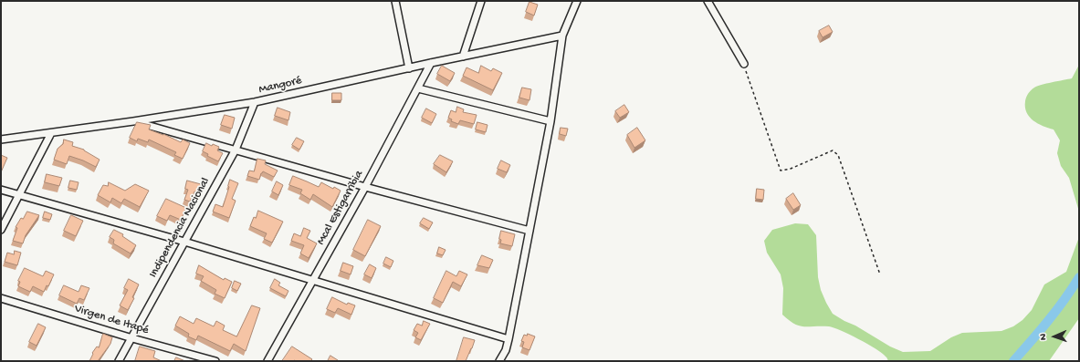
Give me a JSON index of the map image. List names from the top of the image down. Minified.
{"streets":{"street":["Mangoré","Mcal Estigarribia","Indipendencia Nacional","Virgen de Itapé"]},"crossings":[["Mangoré","Mcal Estigarribia"],["Mangoré","Indipendencia Nacional"],["Indipendencia Nacional","Virgen de Itapé"]],"north":"left"}
